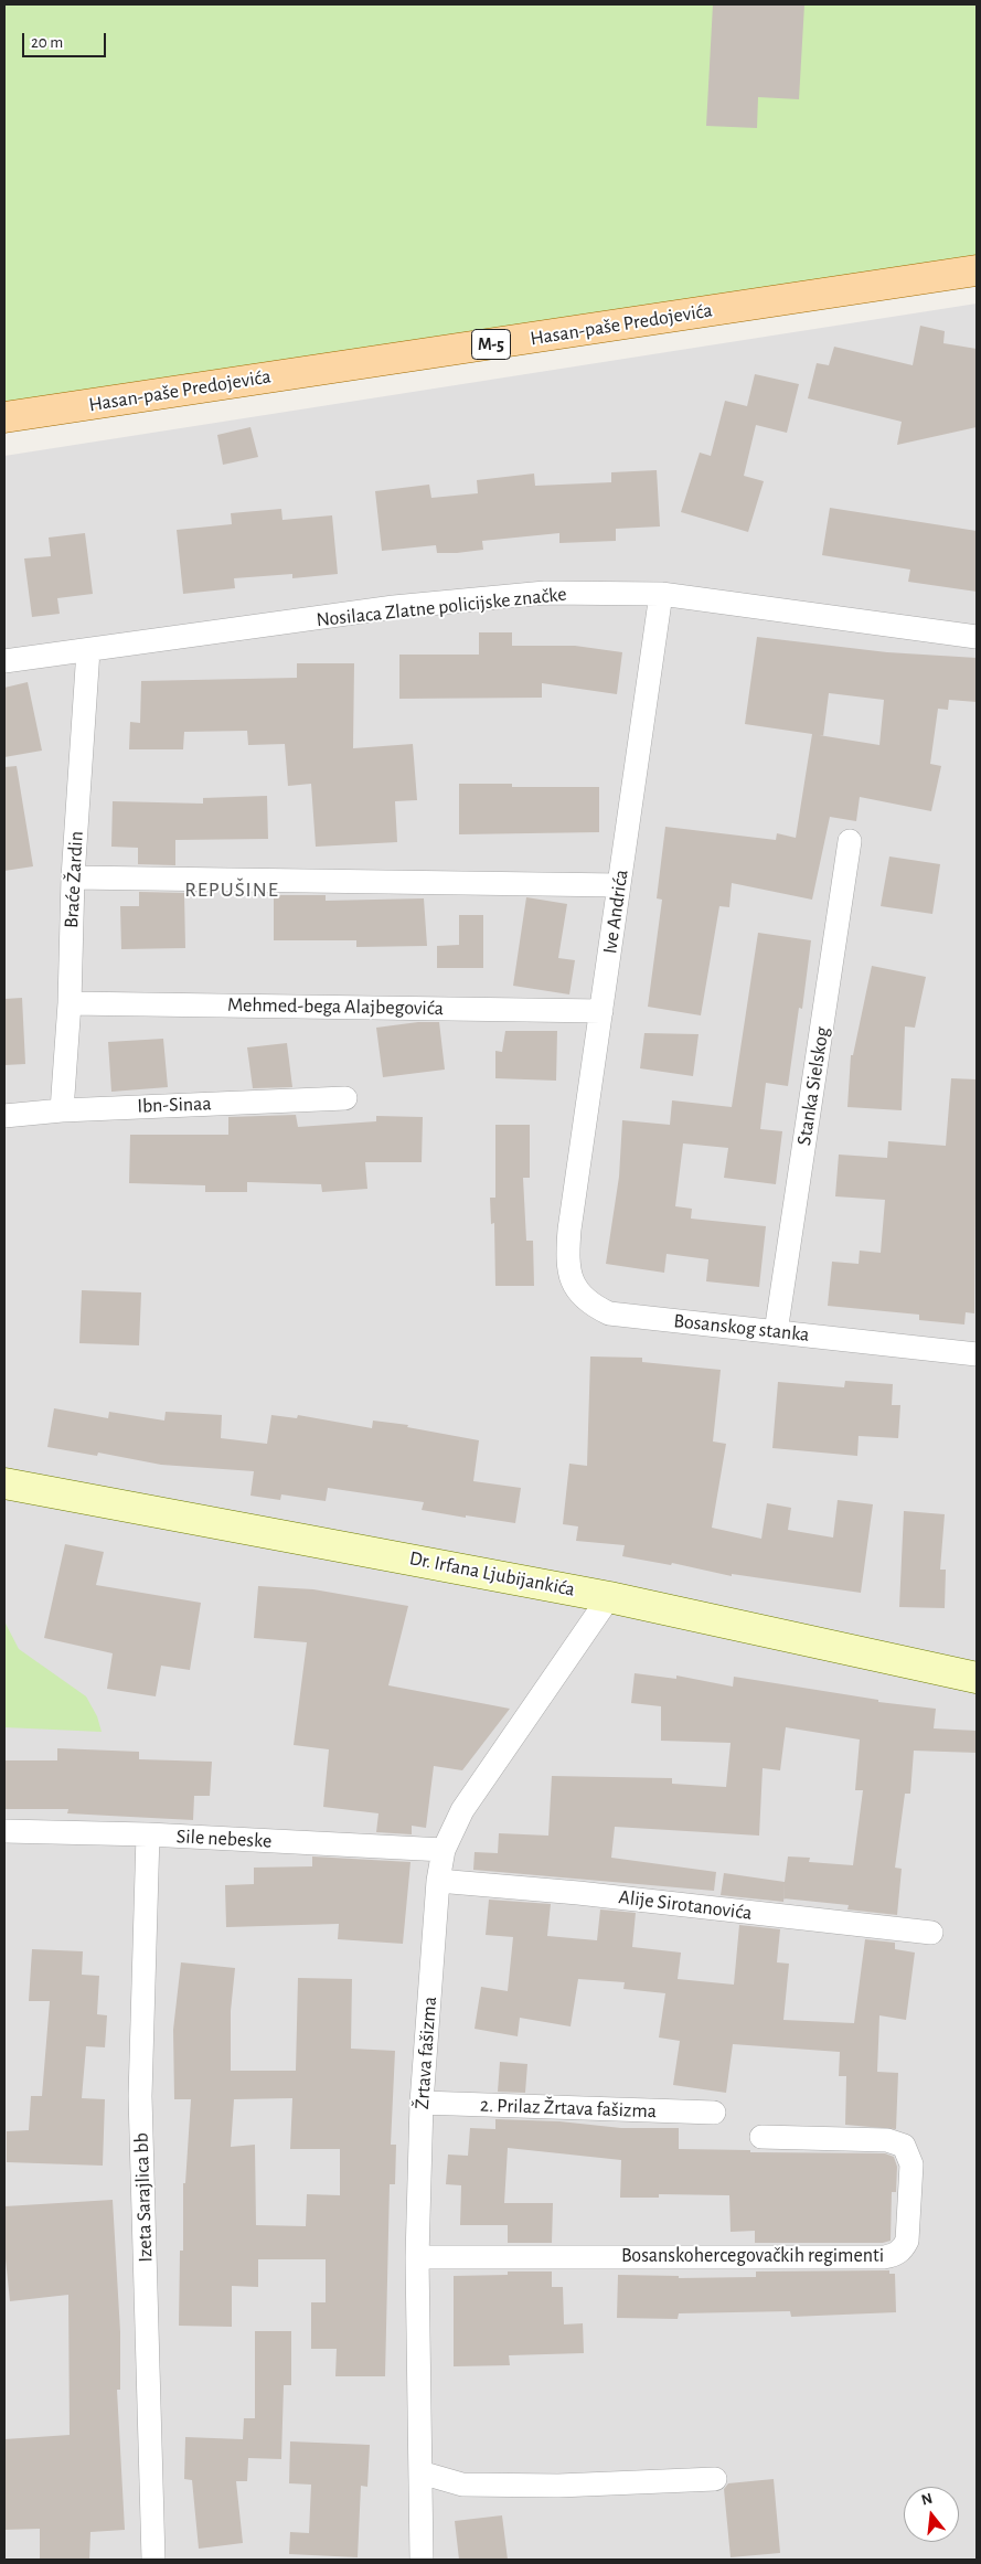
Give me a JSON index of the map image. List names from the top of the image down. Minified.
{"streets":{"main road":["Hasan-paše Predojevića","M-5","Dr. Irfana Ljubijankića"],"street":["Nosilaca Zlatne policijske značke","Braće Žardin","Ive Andrića","Mehmed-bega Alajbegovića","Stanka Sielskog","Ibn-Sinaa","Bosanskog stanka","Sile nebeske","Alije Sirotanovića","Žrtava fašizma","2. Prilaz Žrtava fašizma","Izeta Sarajlica bb","Bosanskohercegovačkih regimenti"]},"crossings":[["Nosilaca Zlatne policijske značke","Braće Žardin"],["Nosilaca Zlatne policijske značke","Ive Andrića"],["Braće Žardin","Mehmed-bega Alajbegovića"],["Braće Žardin","Ibn-Sinaa"],["Ive Andrića","Mehmed-bega Alajbegovića"],["Ive Andrića","Bosanskog stanka"],["Stanka Sielskog","Bosanskog stanka"],["Dr. Irfana Ljubijankića","Žrtava fašizma"],["Sile nebeske","Žrtava fašizma"],["Sile nebeske","Izeta Sarajlica bb"],["Alije Sirotanovića","Žrtava fašizma"],["Žrtava fašizma","2. Prilaz Žrtava fašizma"],["Žrtava fašizma","Bosanskohercegovačkih regimenti"]],"districts":["REPUŠINE"],"scale_bar":"20 m","north":"top"}
